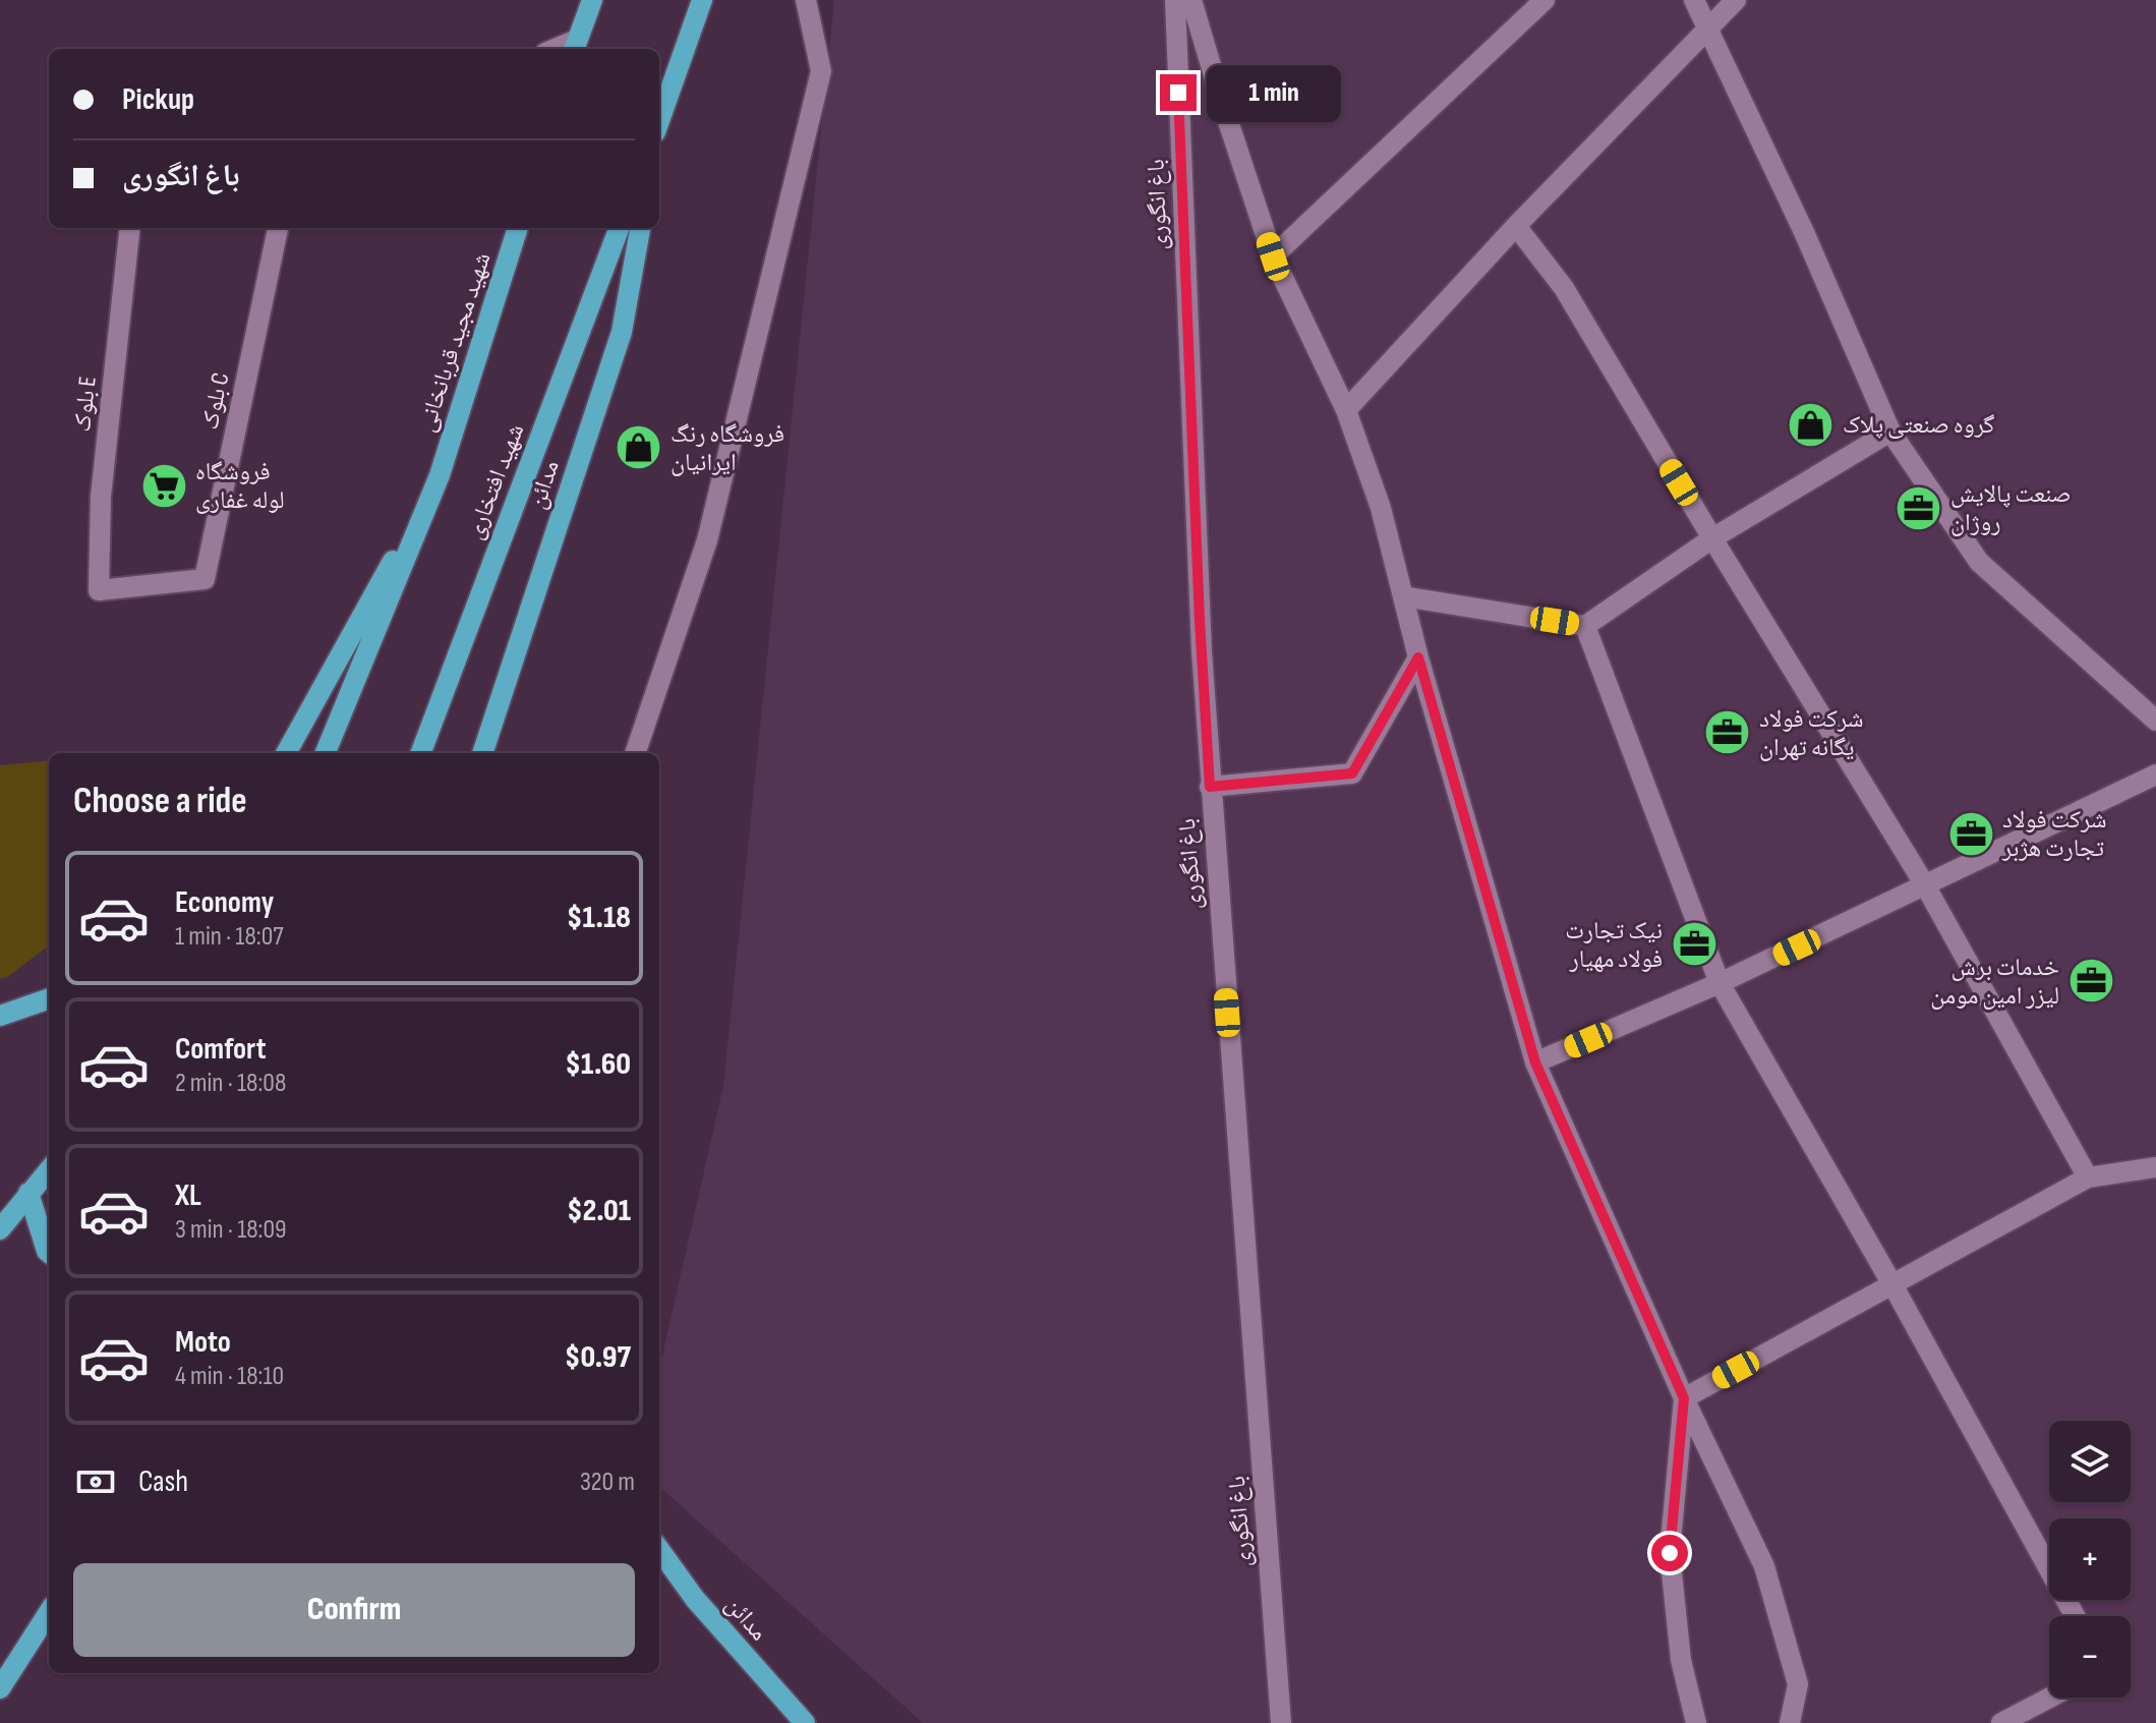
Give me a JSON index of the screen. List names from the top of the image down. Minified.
{"streets":{"main road":["شهید مجید قربانخانی","شهید افتخاری","مدائن"],"street":["باغ انگوری","بلوک C","بلوک E"]},"crossings":[["بلوک C","بلوک E"]],"places":{"shop":["گروه صنعتی پلاک","فروشگاه رنگ ایرانیان"],"supermarket":["فروشگاه لوله غفاری"],"office":["صنعت پالایش روژان","شرکت فولاد یگانه تهران","شرکت فولاد تجارت هژبر","نیک تجارت فولاد مهیار","خدمات برش لیزر امین مومن"]},"page":{"banner":["Pickup","باغ انگوری"],"bubble":"1 min","heading":"Choose a ride","list":[{"name":"Economy","note":"1 min · 18:07","value":"$1.18"},{"name":"Comfort","note":"2 min · 18:08","value":"$1.60"},{"name":"XL","note":"3 min · 18:09","value":"$2.01"},{"name":"Moto","note":"4 min · 18:10","value":"$0.97"}],"map_buttons":["+","−"],"pay":["Cash","320 m"],"buttons":"Confirm"}}
